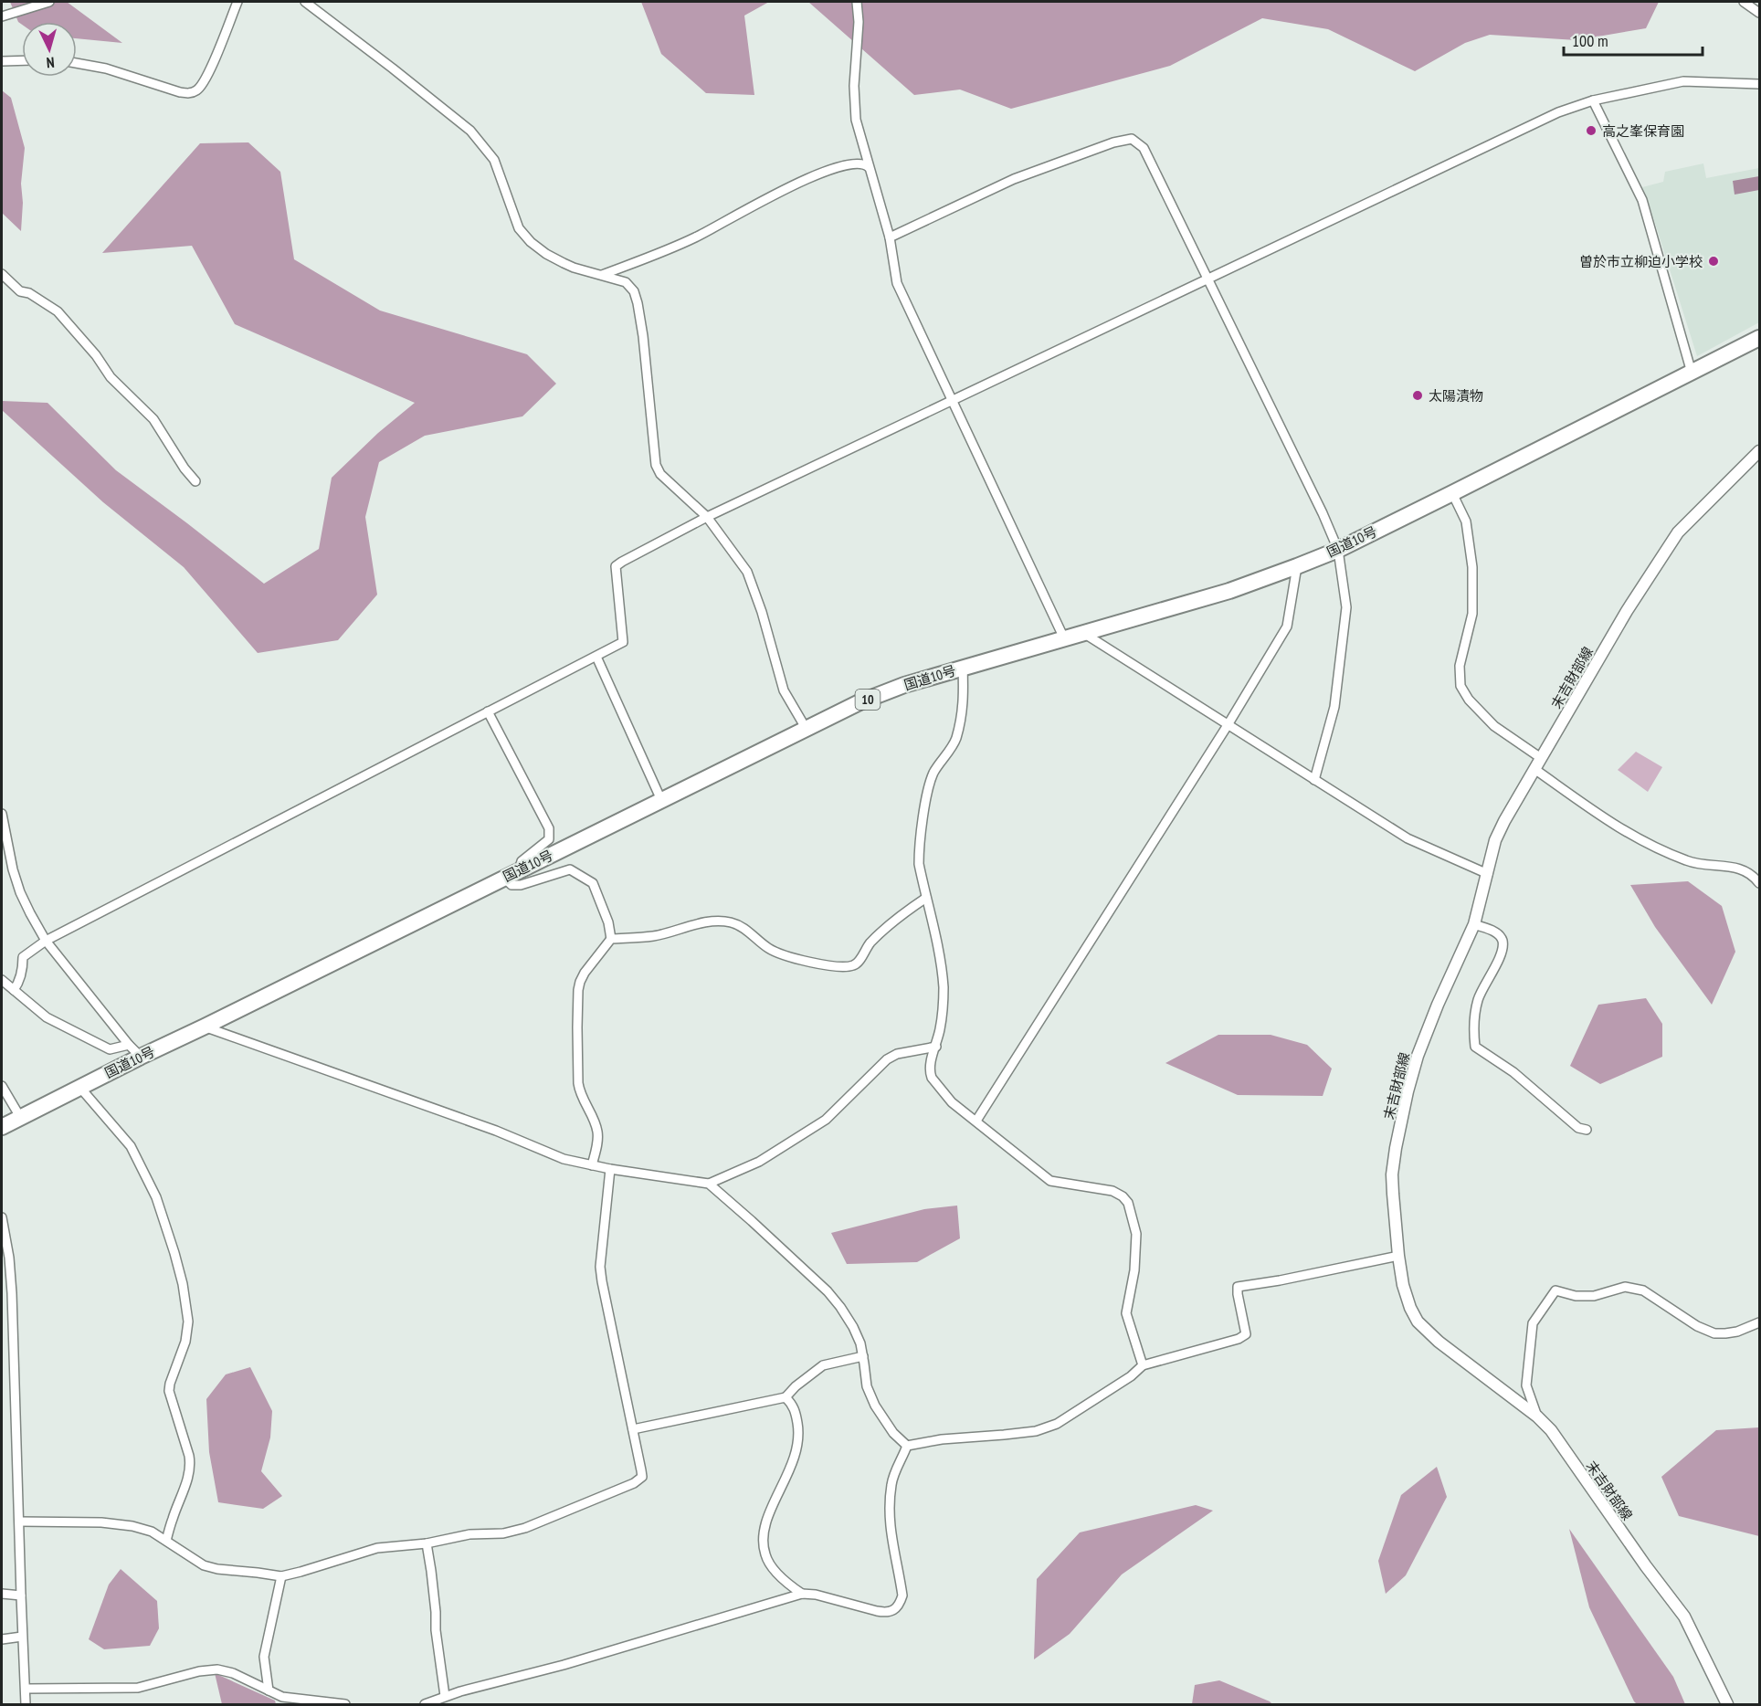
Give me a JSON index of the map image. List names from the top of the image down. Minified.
{"streets":{"highway":["国道10号","10"],"main road":["末吉財部線"]},"places":["高之峯保育園","曽於市立柳迫小学校","太陽漬物"],"scale_bar":"100 m","north":"bottom"}
